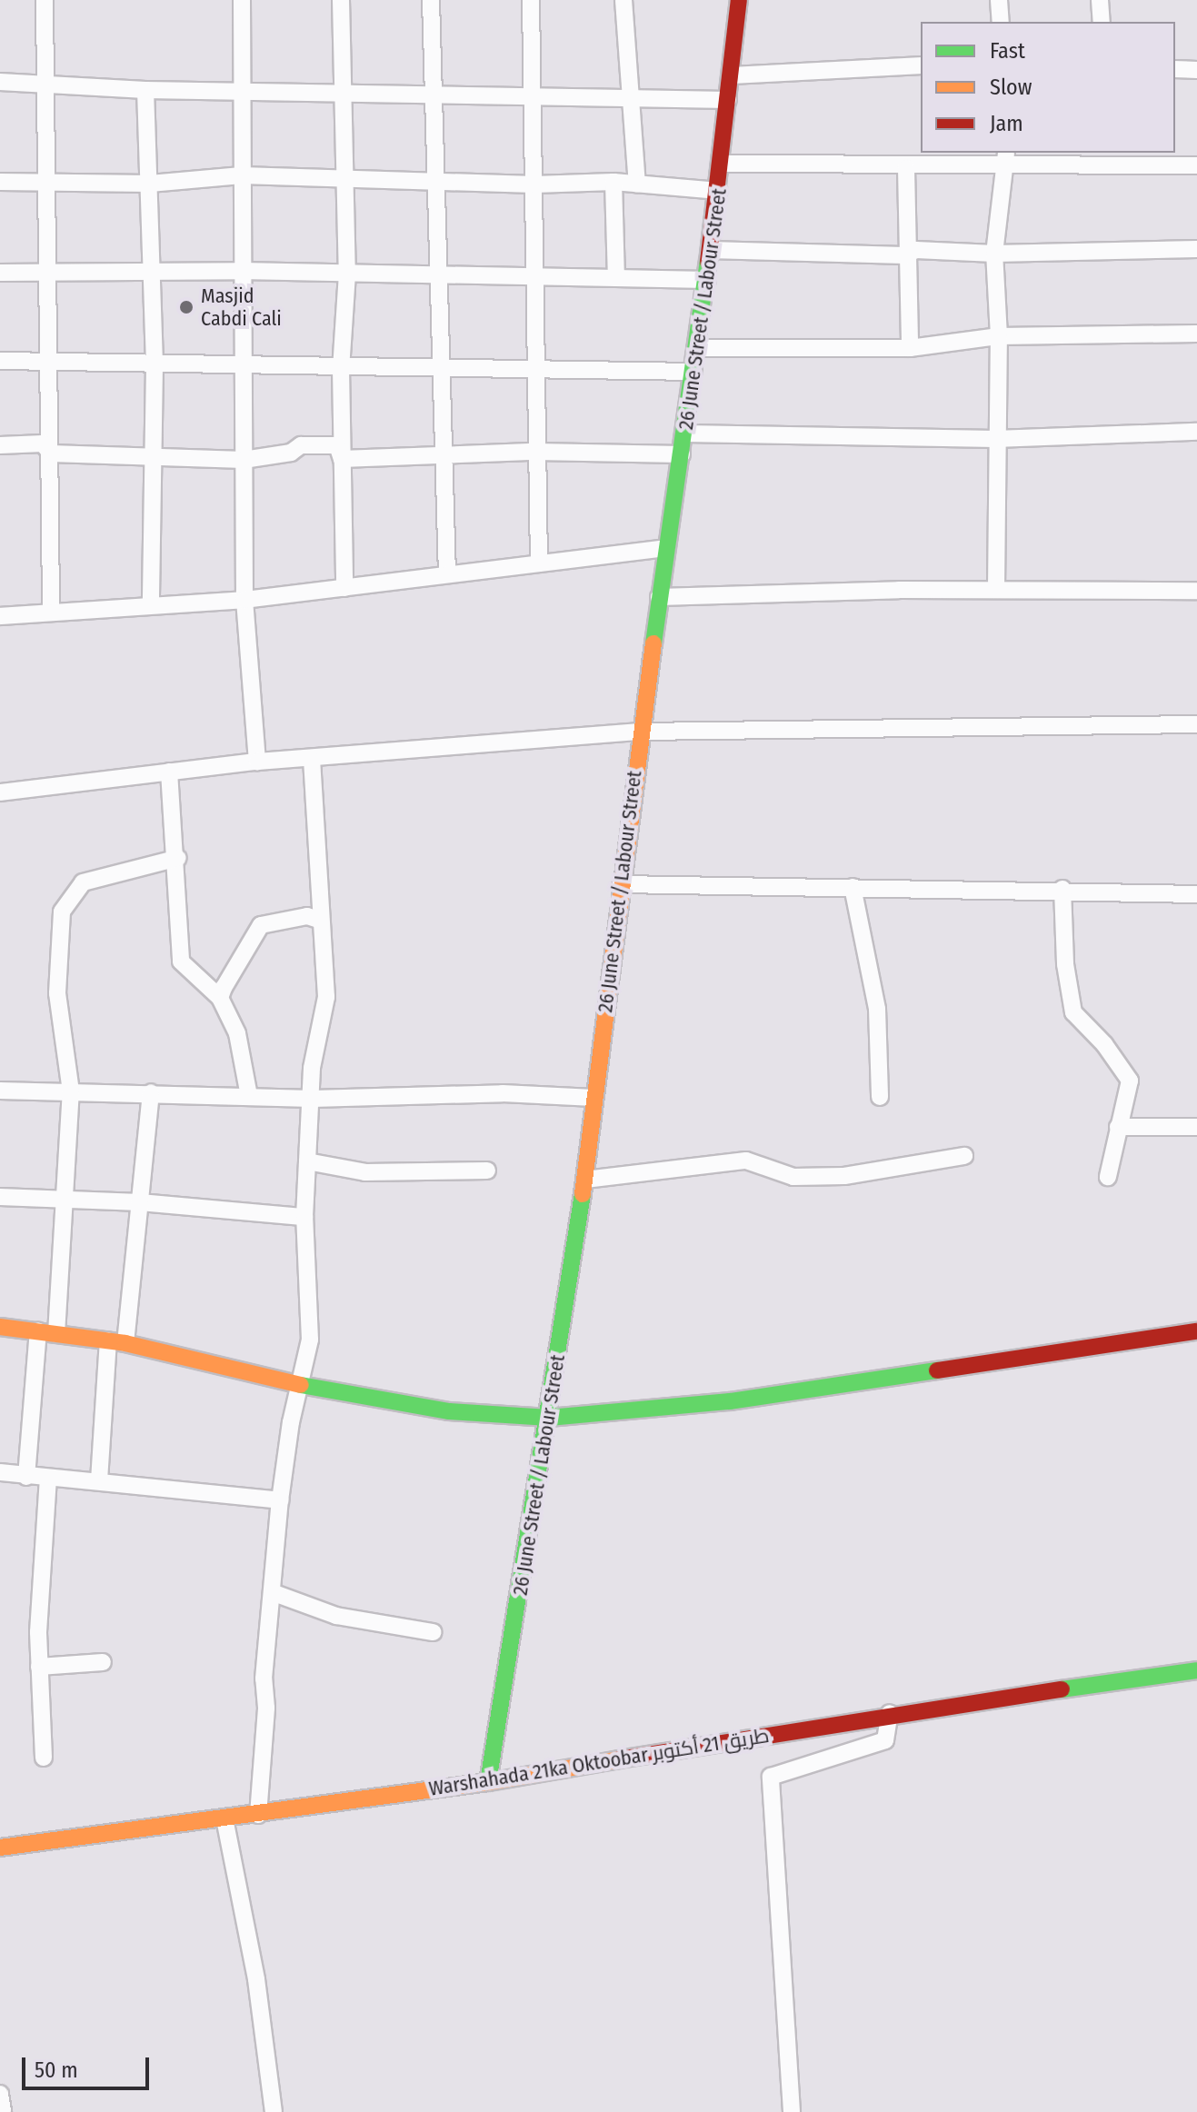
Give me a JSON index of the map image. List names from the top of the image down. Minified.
{"streets":{"street":["26 June Street / Labour Street","Warshahada 21ka Oktoobar طريق 21 أكتوبر"]},"crossings":[["26 June Street / Labour Street","Warshahada 21ka Oktoobar طريق 21 أكتوبر"]],"places":["Masjid Cabdi Cali"],"legend":["Fast","Slow","Jam"],"scale_bar":"50 m"}
